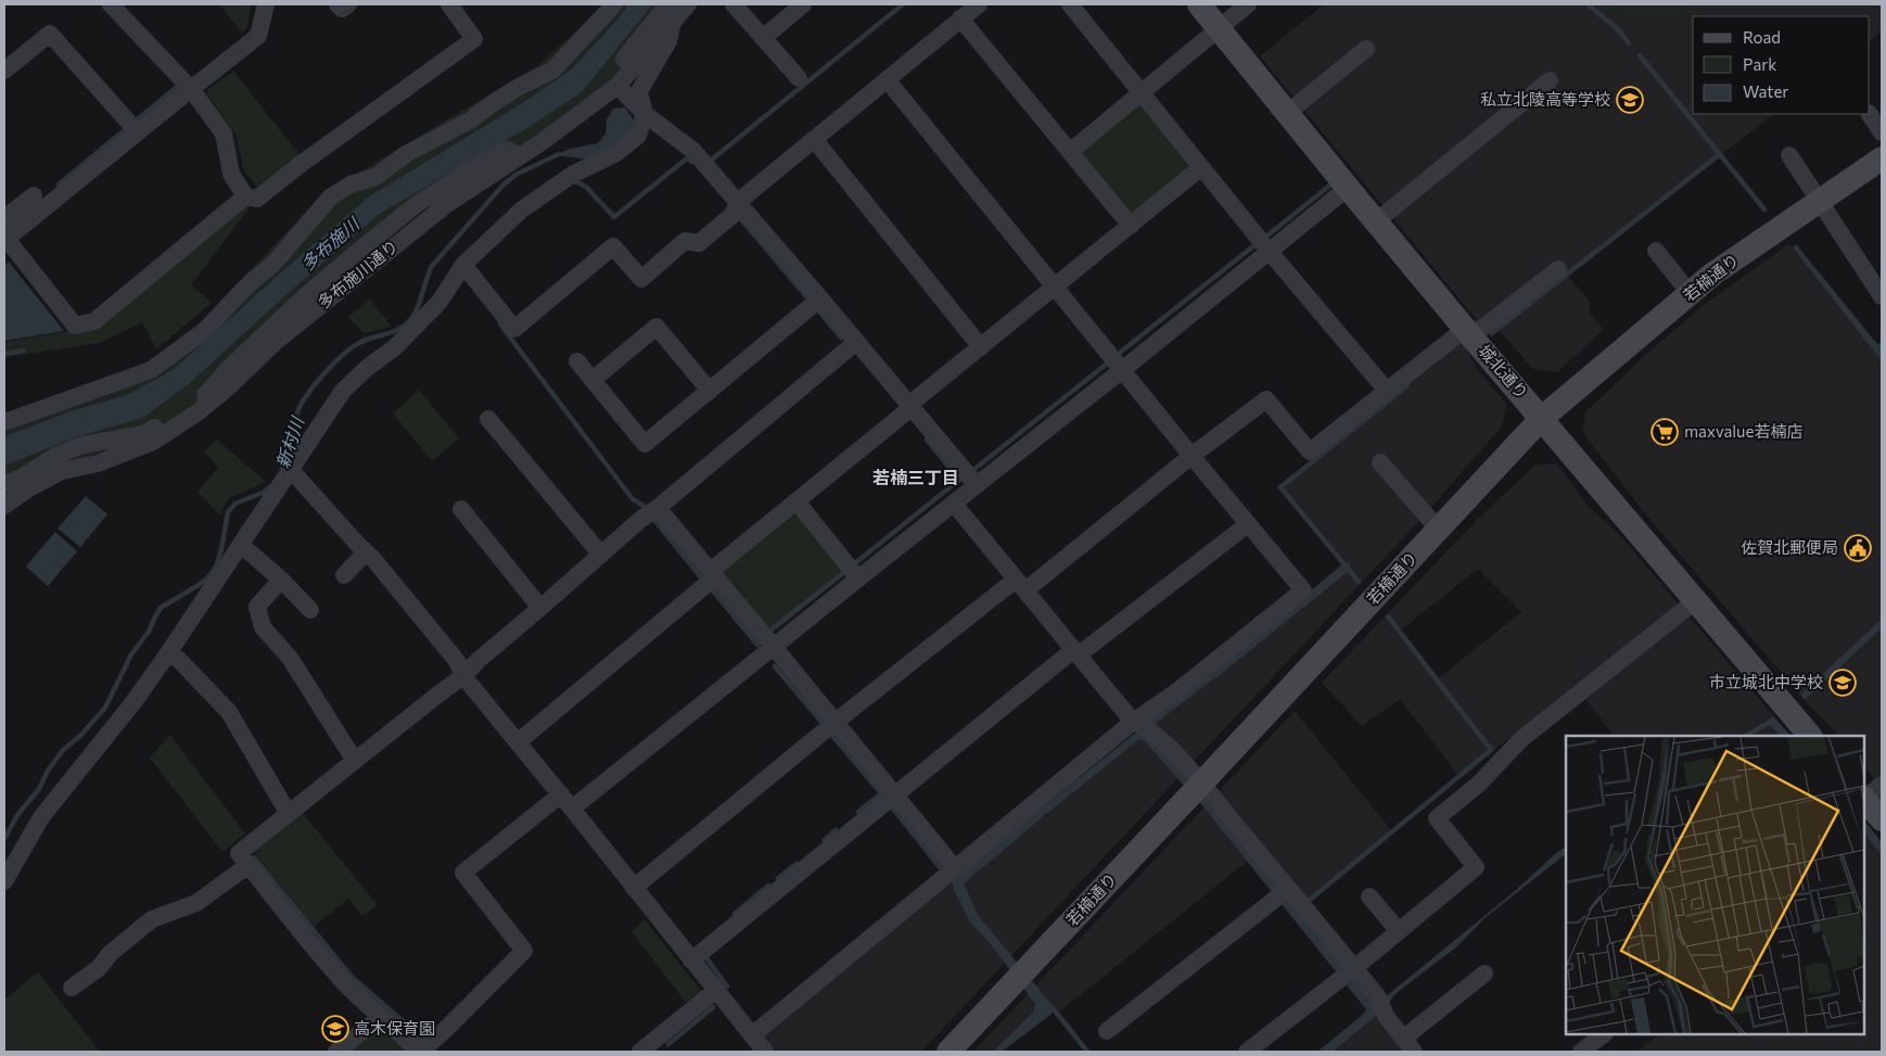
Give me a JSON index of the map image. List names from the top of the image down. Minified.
{"streets":{"street":["多布施川通り","若楠通り","城北通り"]},"crossings":[["若楠通り","城北通り"]],"districts":["若楠三丁目"],"water":["多布施川","新村川"],"places":{"school or university":["私立北陵高等学校","市立城北中学校","高木保育園"],"supermarket":["maxvalue若楠店"],"public building":["佐賀北郵便局"]},"legend":["Road","Park","Water"]}
